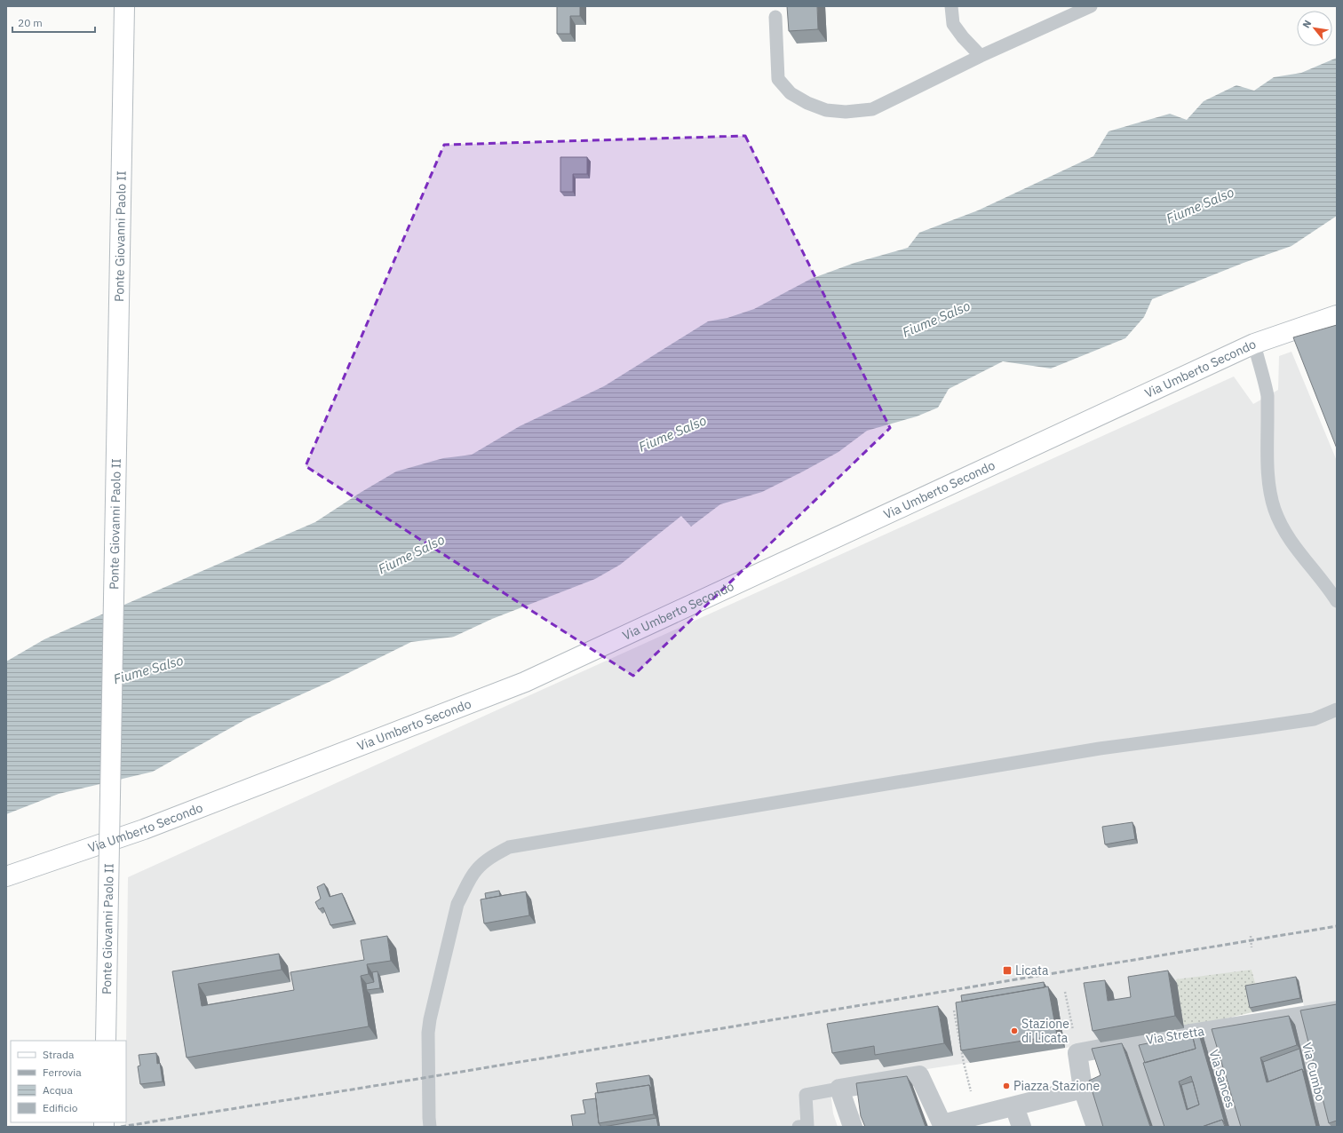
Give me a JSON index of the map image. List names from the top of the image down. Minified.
{"streets":{"main road":["Ponte Giovanni Paolo II","Via Umberto Secondo"],"street":["Via Stretta","Via Cumbo","Via Sances"]},"crossings":[["Via Stretta","Via Cumbo"],["Via Stretta","Via Sances"]],"water":["Fiume Salso"],"places":{"transit":["Licata"],"other":["Stazione di Licata","Piazza Stazione"]},"legend":["Strada","Ferrovia","Acqua","Edificio"],"scale_bar":"20 m","north":"top left"}
